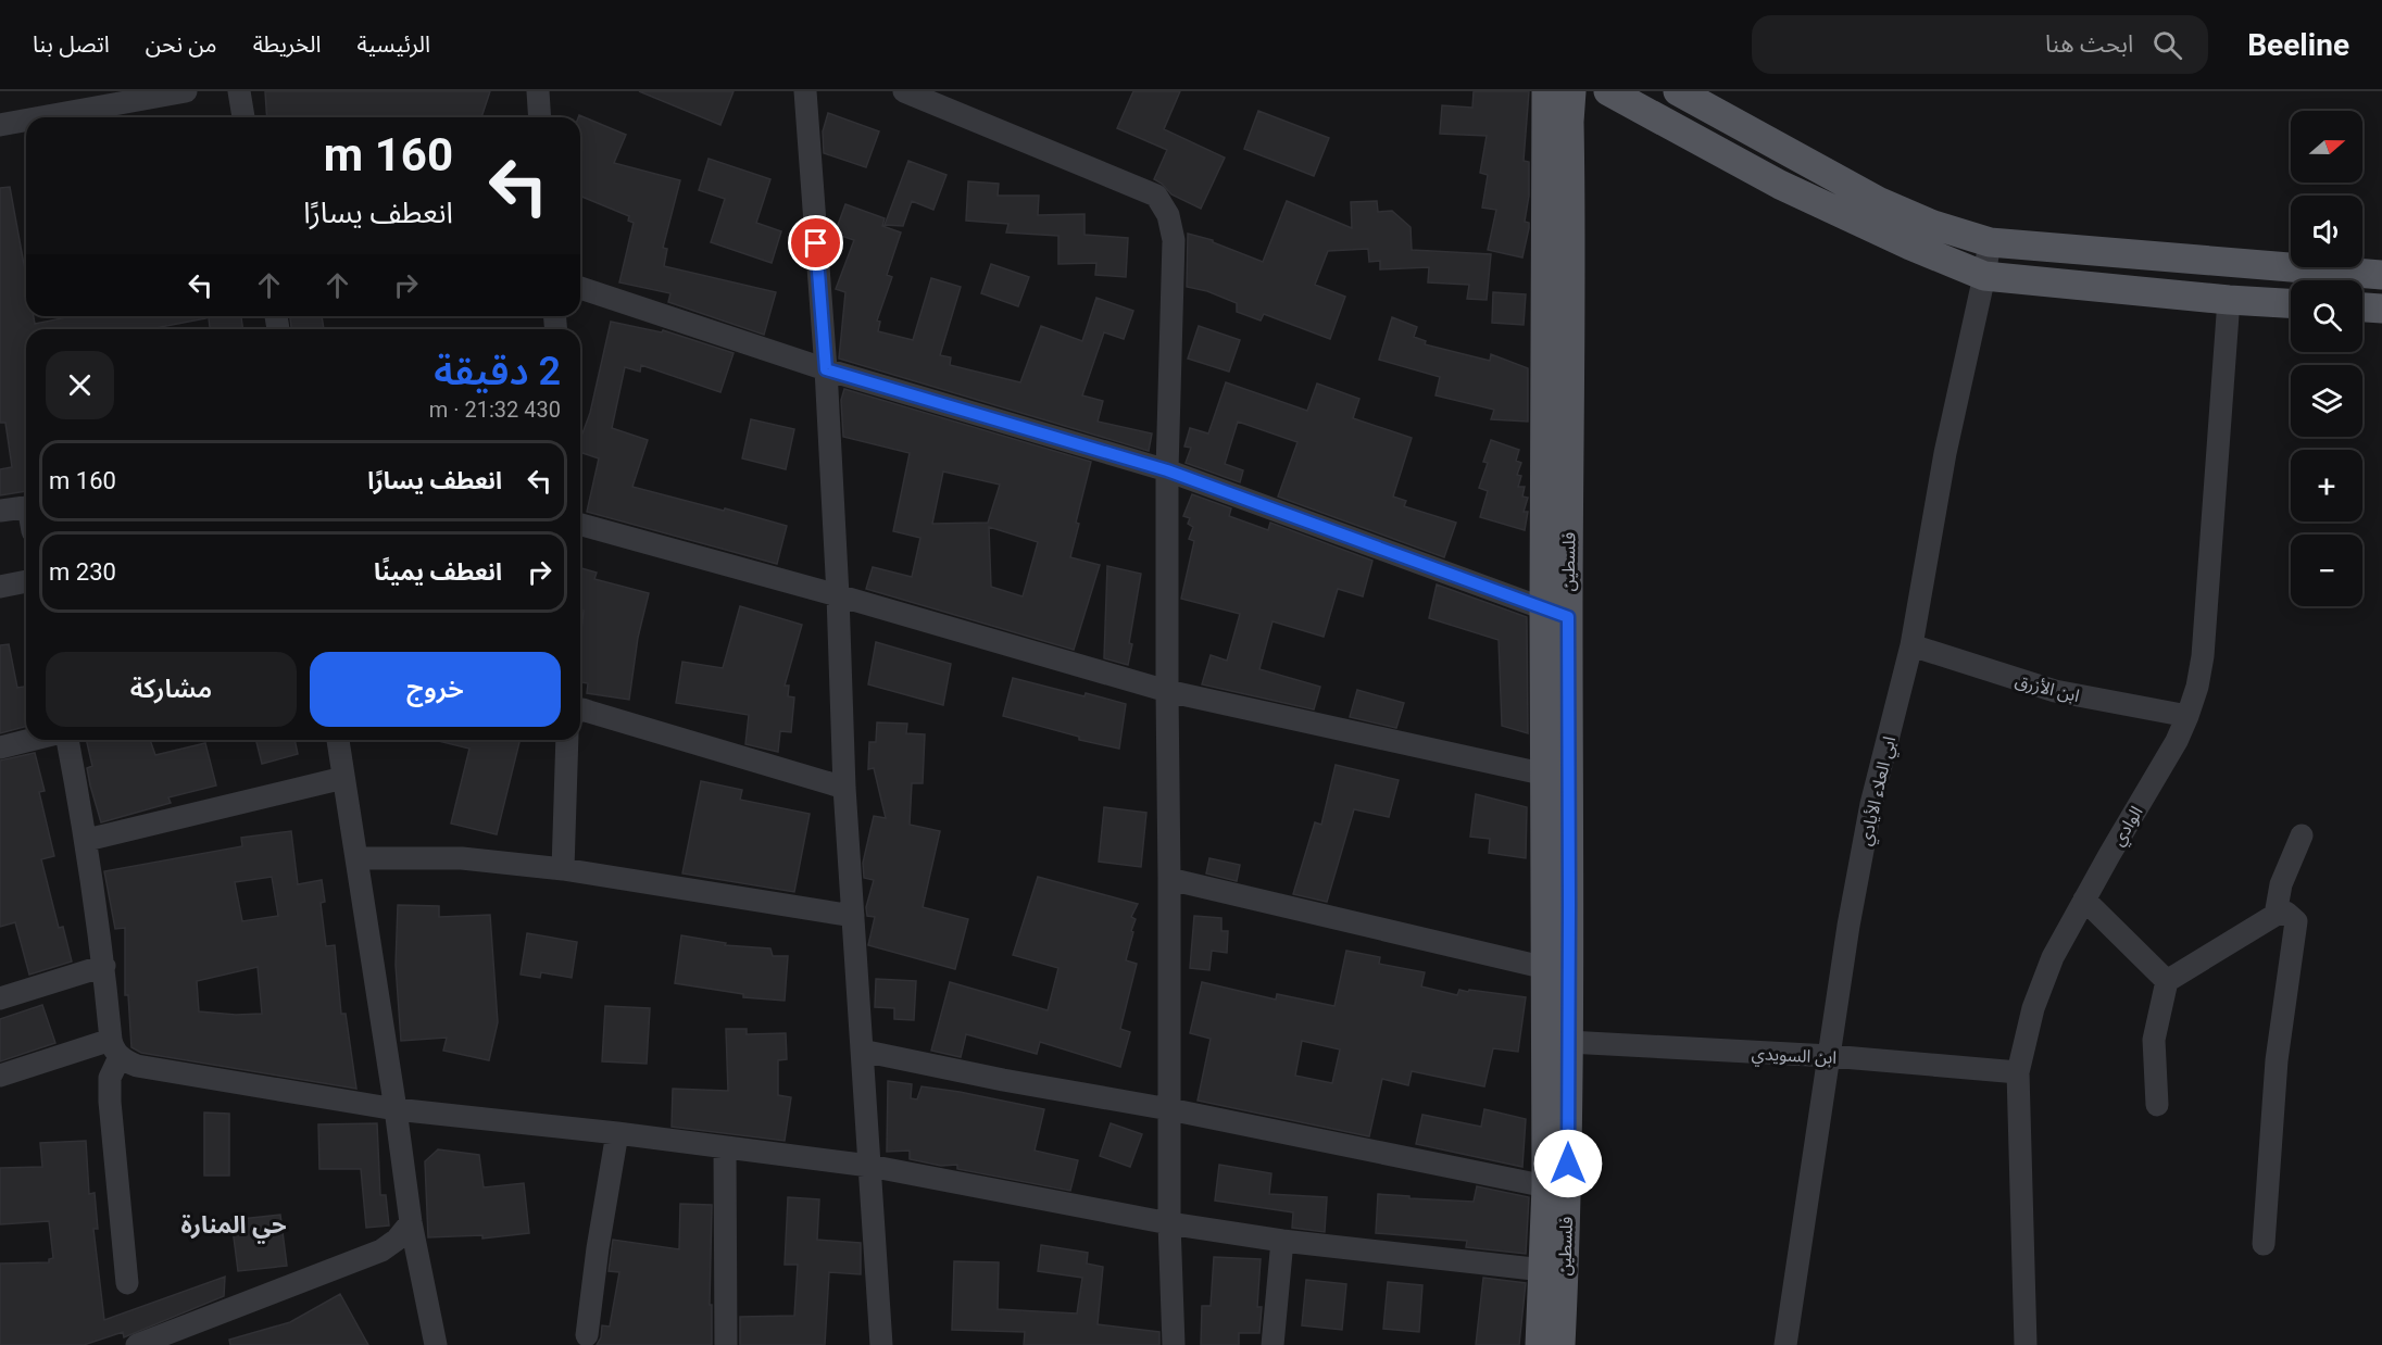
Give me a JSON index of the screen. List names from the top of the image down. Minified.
{"streets":{"main road":["فلسطين"],"street":["ابن الأزرق","ابي العلاء الأيادي","الوادي","ابن السويدي"]},"crossings":[["فلسطين","ابن السويدي"],["ابن الأزرق","ابي العلاء الأيادي"],["ابن الأزرق","الوادي"],["ابي العلاء الأيادي","ابن السويدي"],["الوادي","ابن السويدي"]],"districts":["حي المنارة"],"north":"right","page":{"header":"Beeline","search":"ابحث هنا","nav":["الرئيسية","الخريطة","من نحن","اتصل بنا"],"map_buttons":["+","−"],"turn":["160 m","انعطف يسارًا"],"heading":["2 دقيقة","430 m · 21:32"],"list":[{"name":"انعطف يسارًا","value":"160 m"},{"name":"انعطف يمينًا","value":"230 m"}],"buttons":["خروج","مشاركة"]}}
